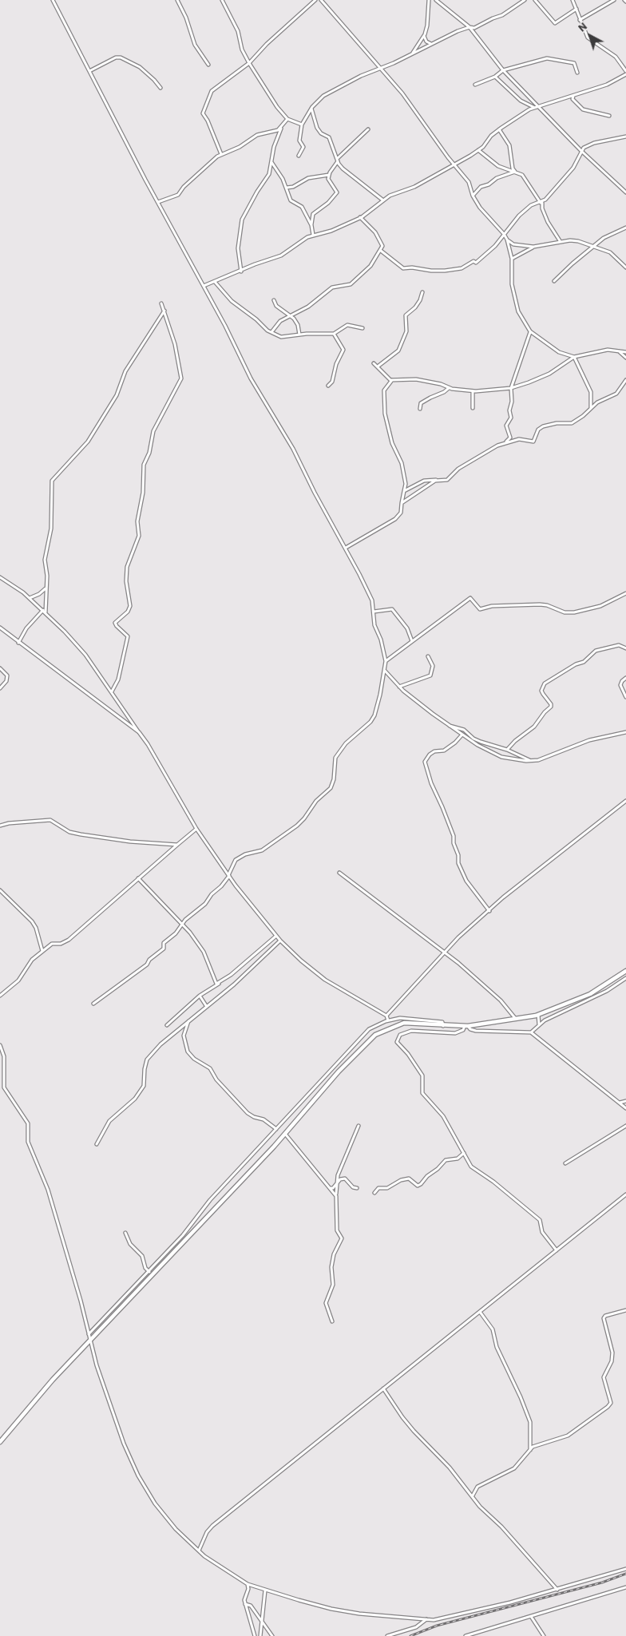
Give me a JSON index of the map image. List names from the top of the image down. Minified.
{"north":"top left"}
